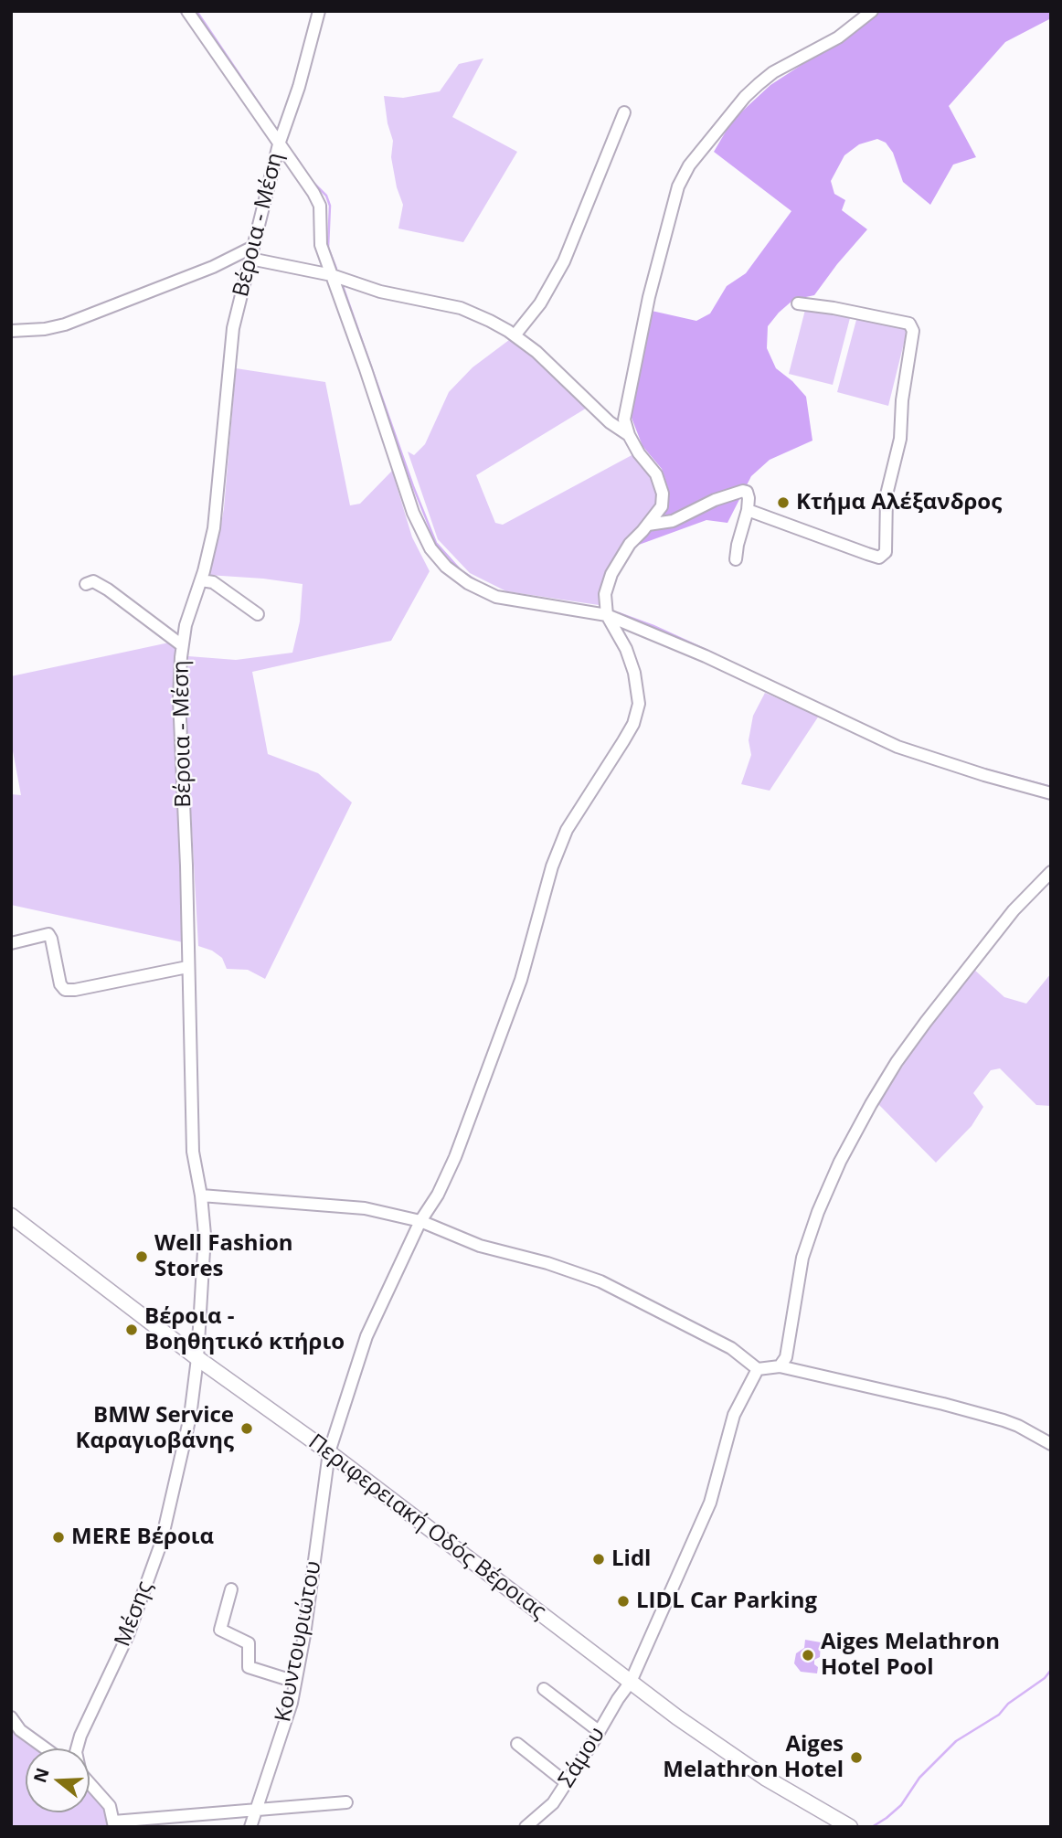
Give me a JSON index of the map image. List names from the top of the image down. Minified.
{"streets":{"main road":["Περιφερειακή Οδός Βέροιας"],"street":["Βέροια - Μέση","Μέσης","Κουντουριώτου","Σάμου"]},"crossings":[["Βέροια - Μέση","Περιφερειακή Οδός Βέροιας"],["Βέροια - Μέση","Μέσης"],["Περιφερειακή Οδός Βέροιας","Μέσης"],["Περιφερειακή Οδός Βέροιας","Κουντουριώτου"],["Περιφερειακή Οδός Βέροιας","Σάμου"]],"places":["Κτήμα Αλέξανδρος","Well Fashion Stores","Βέροια - Βοηθητικό κτήριο","BMW Service Καραγιοβάνης","MERE Βέροια","Lidl","LIDL Car Parking","Aiges Melathron Hotel Pool","Aiges Melathron Hotel"],"north":"left"}
